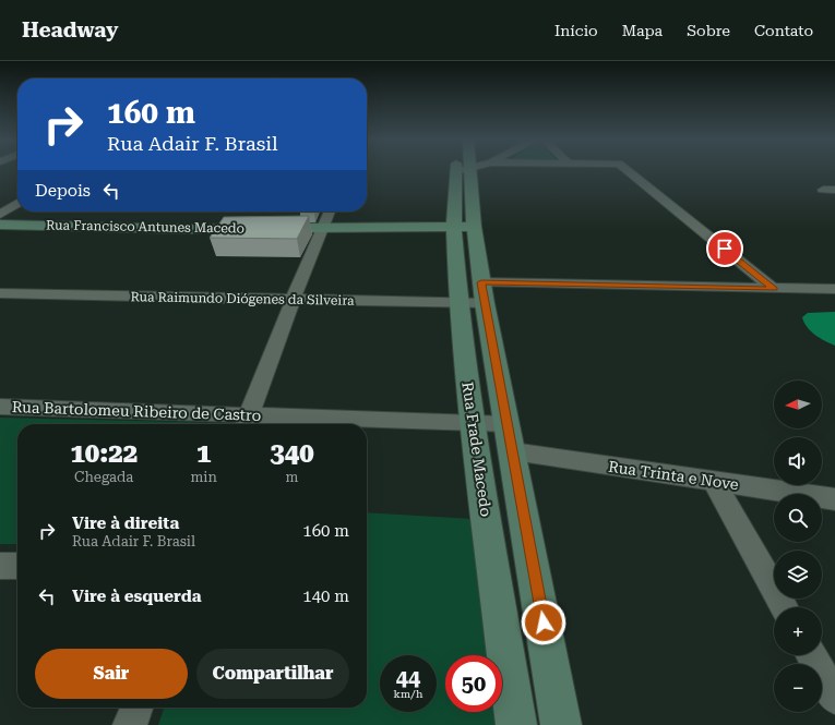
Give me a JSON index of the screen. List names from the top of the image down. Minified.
{"streets":{"main road":["Rua Francisco Antunes Macedo","Rua Frade Macedo"],"street":["Rua Raimundo Diógenes da Silveira","Rua Bartolomeu Ribeiro de Castro","Rua Trinta e Nove"]},"crossings":[["Rua Francisco Antunes Macedo","Rua Frade Macedo"],["Rua Raimundo Diógenes da Silveira","Rua Frade Macedo"],["Rua Bartolomeu Ribeiro de Castro","Rua Frade Macedo"],["Rua Bartolomeu Ribeiro de Castro","Rua Trinta e Nove"],["Rua Frade Macedo","Rua Trinta e Nove"]],"north":"left","page":{"header":"Headway","nav":["Início","Mapa","Sobre","Contato"],"turn":["160 m","Rua Adair F. Brasil"],"then":"Depois","map_buttons":["+","−"],"eta":["10:22","Chegada","1","min","340","m"],"list":[{"name":"Vire à direita","note":"Rua Adair F. Brasil","value":"160 m"},{"name":"Vire à esquerda","value":"140 m"}],"buttons":["Sair","Compartilhar"],"speed":"44 km/h","limit":"50"}}
